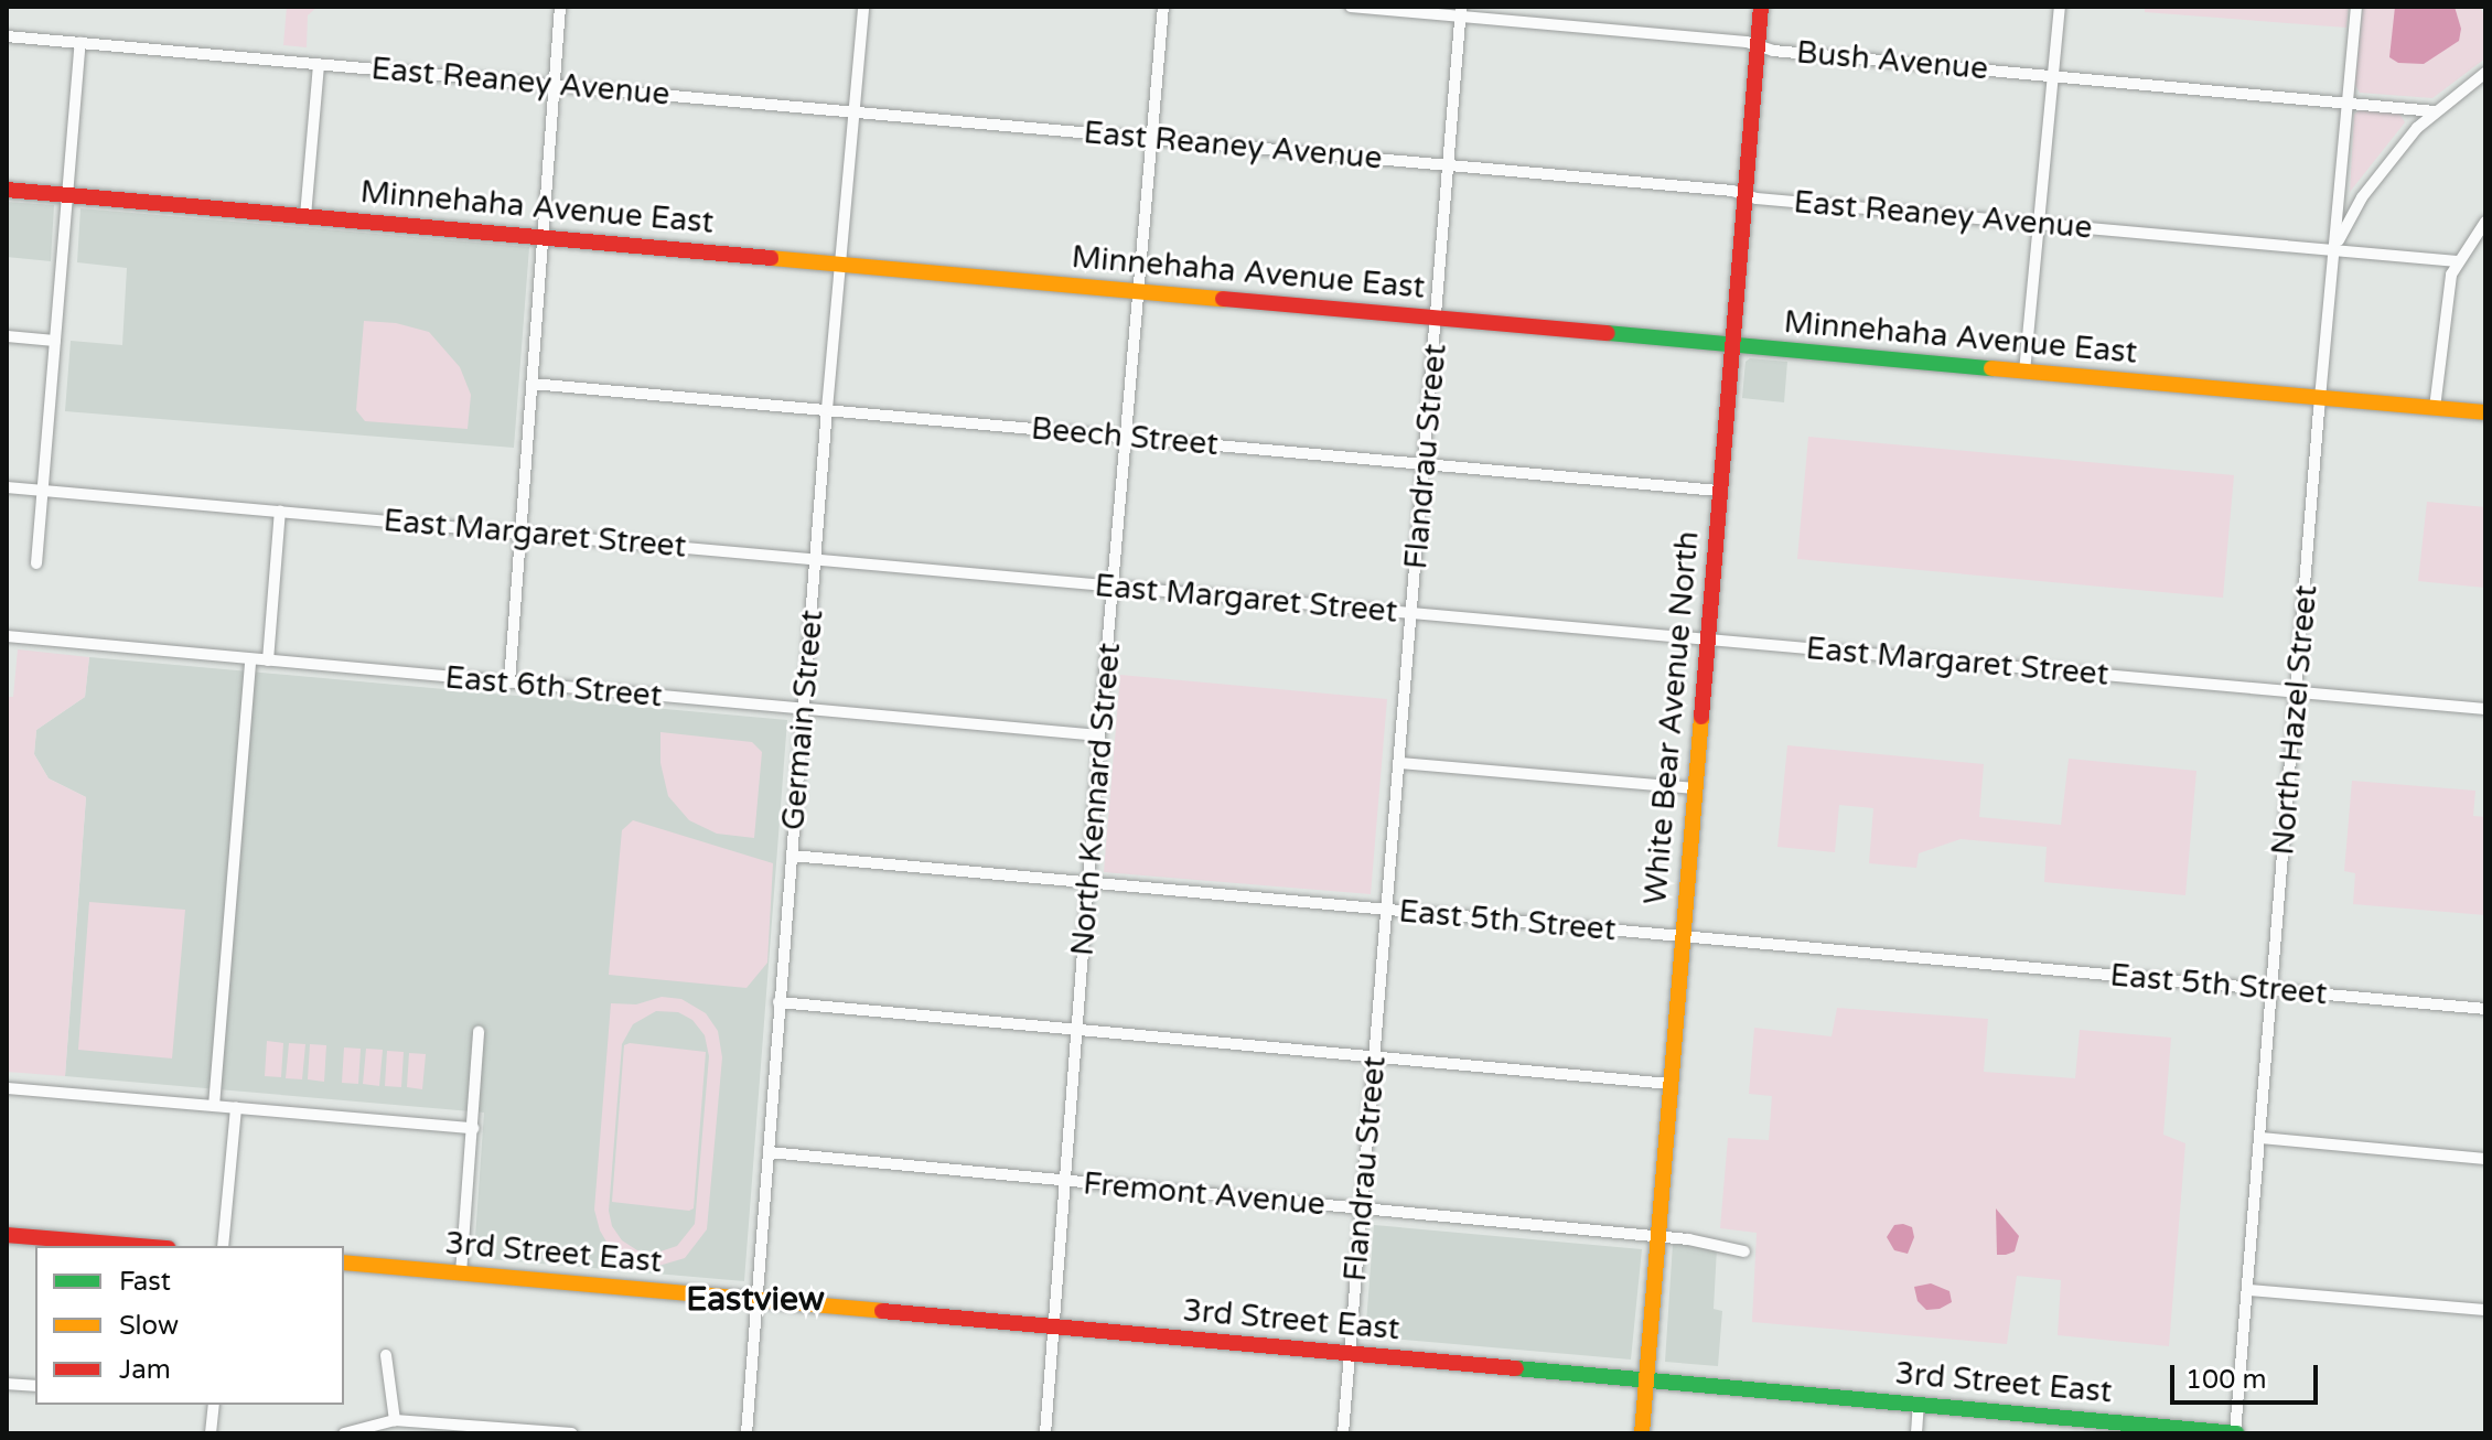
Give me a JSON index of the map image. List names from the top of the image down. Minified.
{"streets":{"main road":["Minnehaha Avenue East","White Bear Avenue North","3rd Street East"],"street":["Bush Avenue","East Reaney Avenue","Beech Street","Flandrau Street","East Margaret Street","East 6th Street","Germain Street","North Hazel Street","North Kennard Street","East 5th Street","Fremont Avenue"]},"crossings":[["Bush Avenue","Flandrau Street"],["Bush Avenue","White Bear Avenue North"],["Bush Avenue","North Hazel Street"],["East Reaney Avenue","Flandrau Street"],["East Reaney Avenue","White Bear Avenue North"],["East Reaney Avenue","Germain Street"],["East Reaney Avenue","North Hazel Street"],["East Reaney Avenue","North Kennard Street"],["Minnehaha Avenue East","Flandrau Street"],["Minnehaha Avenue East","White Bear Avenue North"],["Minnehaha Avenue East","Germain Street"],["Minnehaha Avenue East","North Hazel Street"],["Minnehaha Avenue East","North Kennard Street"],["Beech Street","Flandrau Street"],["Beech Street","White Bear Avenue North"],["Beech Street","Germain Street"],["Beech Street","North Kennard Street"],["Flandrau Street","East Margaret Street"],["Flandrau Street","East 5th Street"],["Flandrau Street","Fremont Avenue"],["Flandrau Street","3rd Street East"],["East Margaret Street","White Bear Avenue North"],["East Margaret Street","Germain Street"],["East Margaret Street","North Hazel Street"],["East Margaret Street","North Kennard Street"],["East 6th Street","Germain Street"],["East 6th Street","North Kennard Street"],["White Bear Avenue North","East 5th Street"],["White Bear Avenue North","Fremont Avenue"],["White Bear Avenue North","3rd Street East"],["Germain Street","East 5th Street"],["Germain Street","Fremont Avenue"],["Germain Street","3rd Street East"],["North Hazel Street","East 5th Street"],["North Hazel Street","3rd Street East"],["North Kennard Street","East 5th Street"],["North Kennard Street","Fremont Avenue"],["North Kennard Street","3rd Street East"]],"districts":["Eastview"],"legend":["Fast","Slow","Jam"],"scale_bar":"100 m"}
